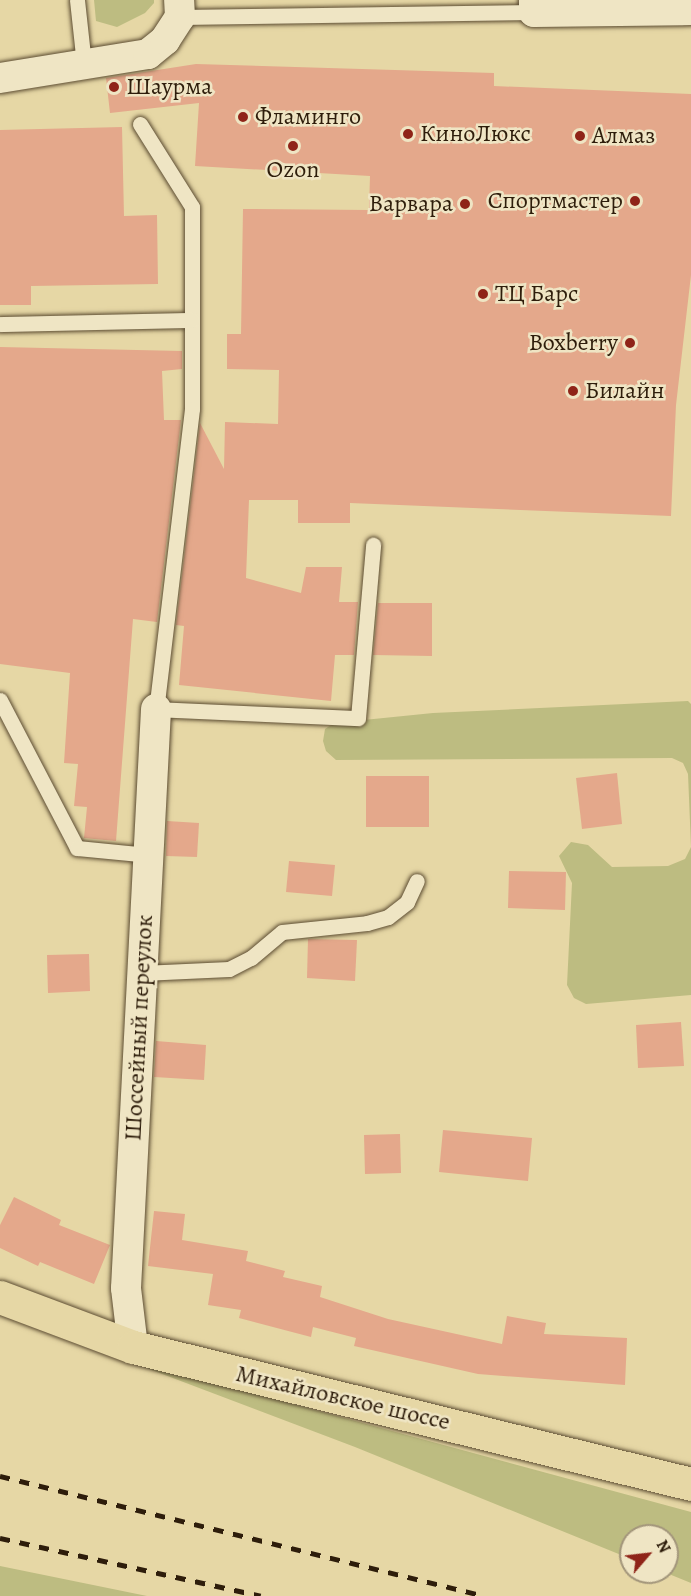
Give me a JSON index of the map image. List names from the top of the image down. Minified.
{"streets":{"main road":["Михайловское шоссе"],"street":["Шоссейный переулок"]},"crossings":[["Шоссейный переулок","Михайловское шоссе"]],"places":["Шаурма","Фламинго","КиноЛюкс","Алмаз","Ozon","Спортмастер","Варвара","ТЦ Барс","Boxberry","Билайн"],"north":"top right"}
